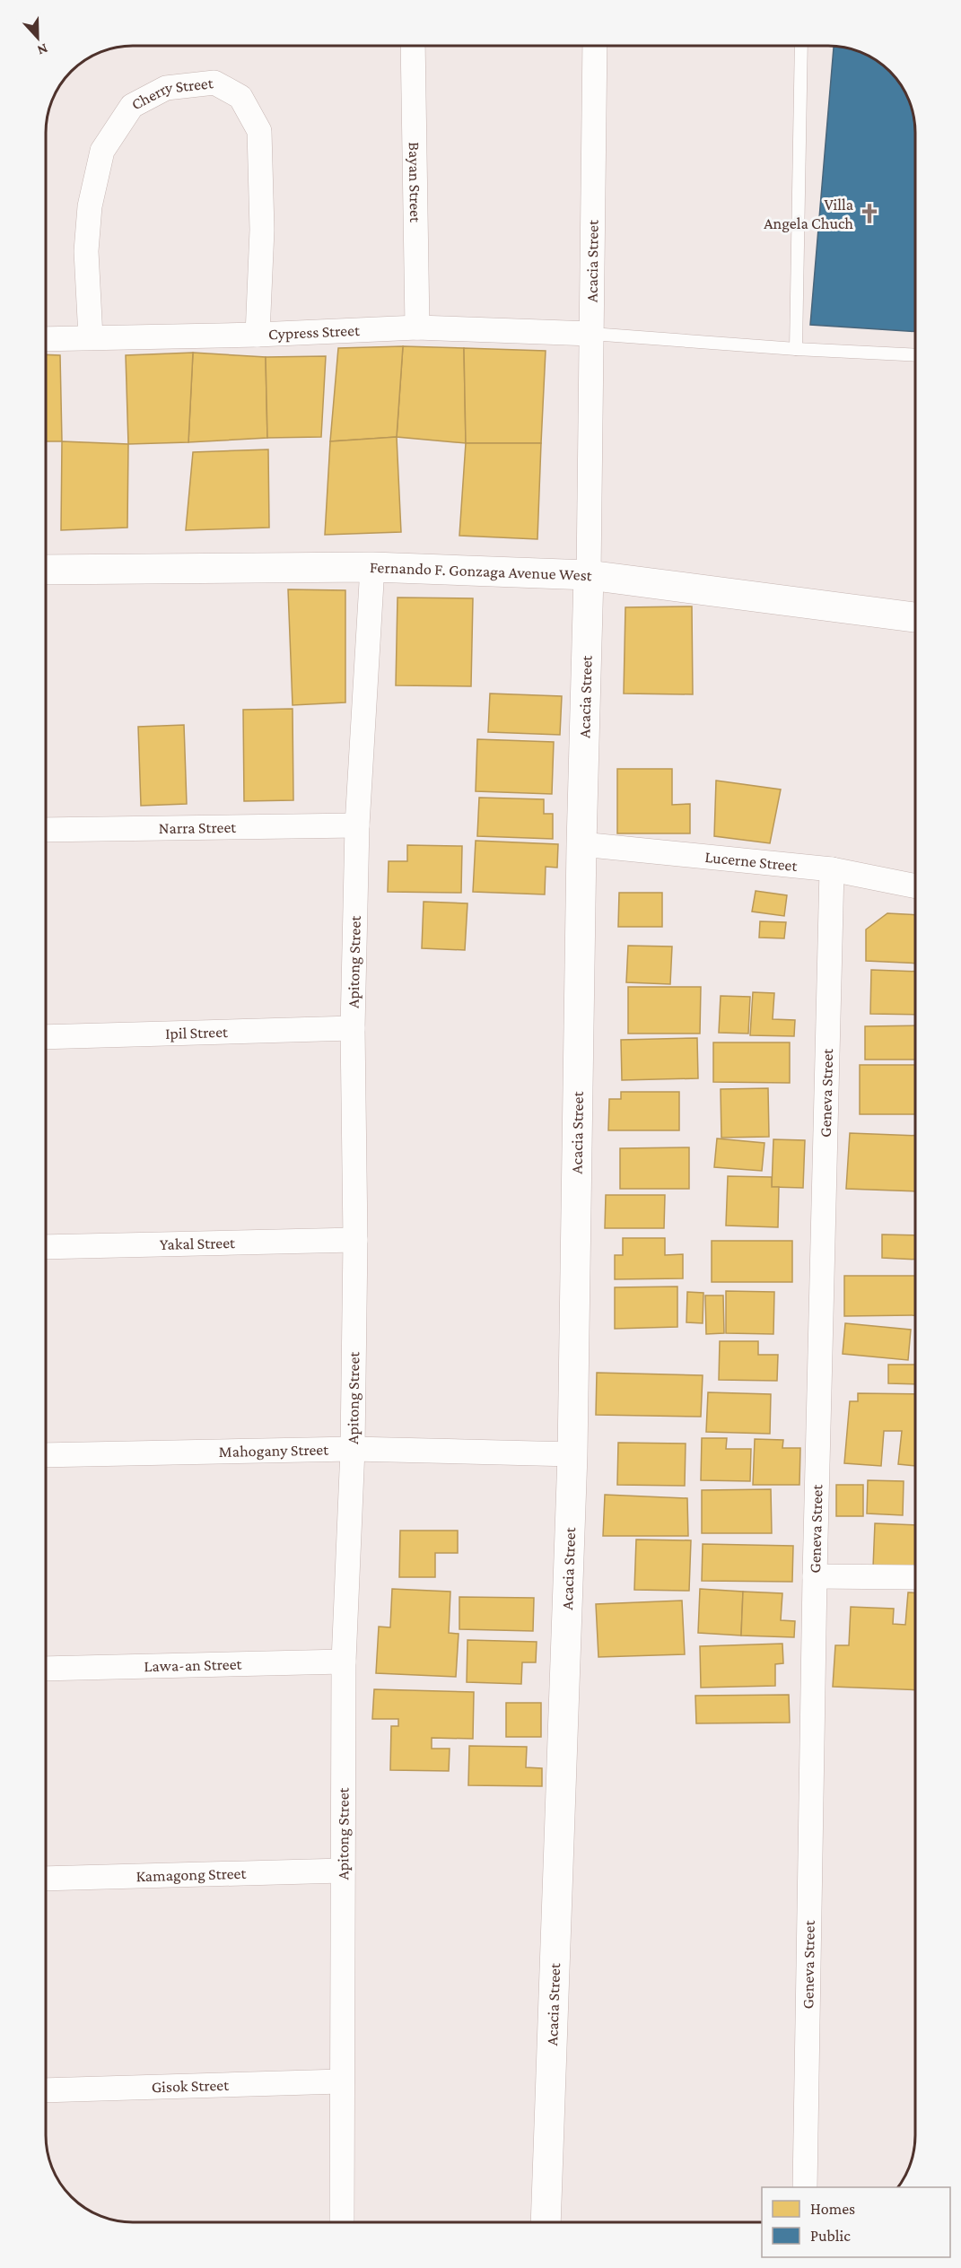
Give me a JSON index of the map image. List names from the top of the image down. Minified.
{"streets":{"street":["Cherry Street","Bayan Street","Acacia Street","Cypress Street","Fernando F. Gonzaga Avenue West","Narra Street","Lucerne Street","Apitong Street","Ipil Street","Geneva Street","Yakal Street","Mahogany Street","Lawa-an Street","Kamagong Street","Gisok Street"]},"crossings":[["Cherry Street","Cypress Street"],["Bayan Street","Cypress Street"],["Acacia Street","Cypress Street"],["Acacia Street","Fernando F. Gonzaga Avenue West"],["Acacia Street","Lucerne Street"],["Acacia Street","Mahogany Street"],["Fernando F. Gonzaga Avenue West","Apitong Street"],["Narra Street","Apitong Street"],["Lucerne Street","Geneva Street"],["Apitong Street","Ipil Street"],["Apitong Street","Yakal Street"],["Apitong Street","Mahogany Street"],["Apitong Street","Lawa-an Street"],["Apitong Street","Kamagong Street"],["Apitong Street","Gisok Street"]],"places":{"church":["Villa Angela Chuch"]},"legend":["Homes","Public"],"north":"bottom"}
